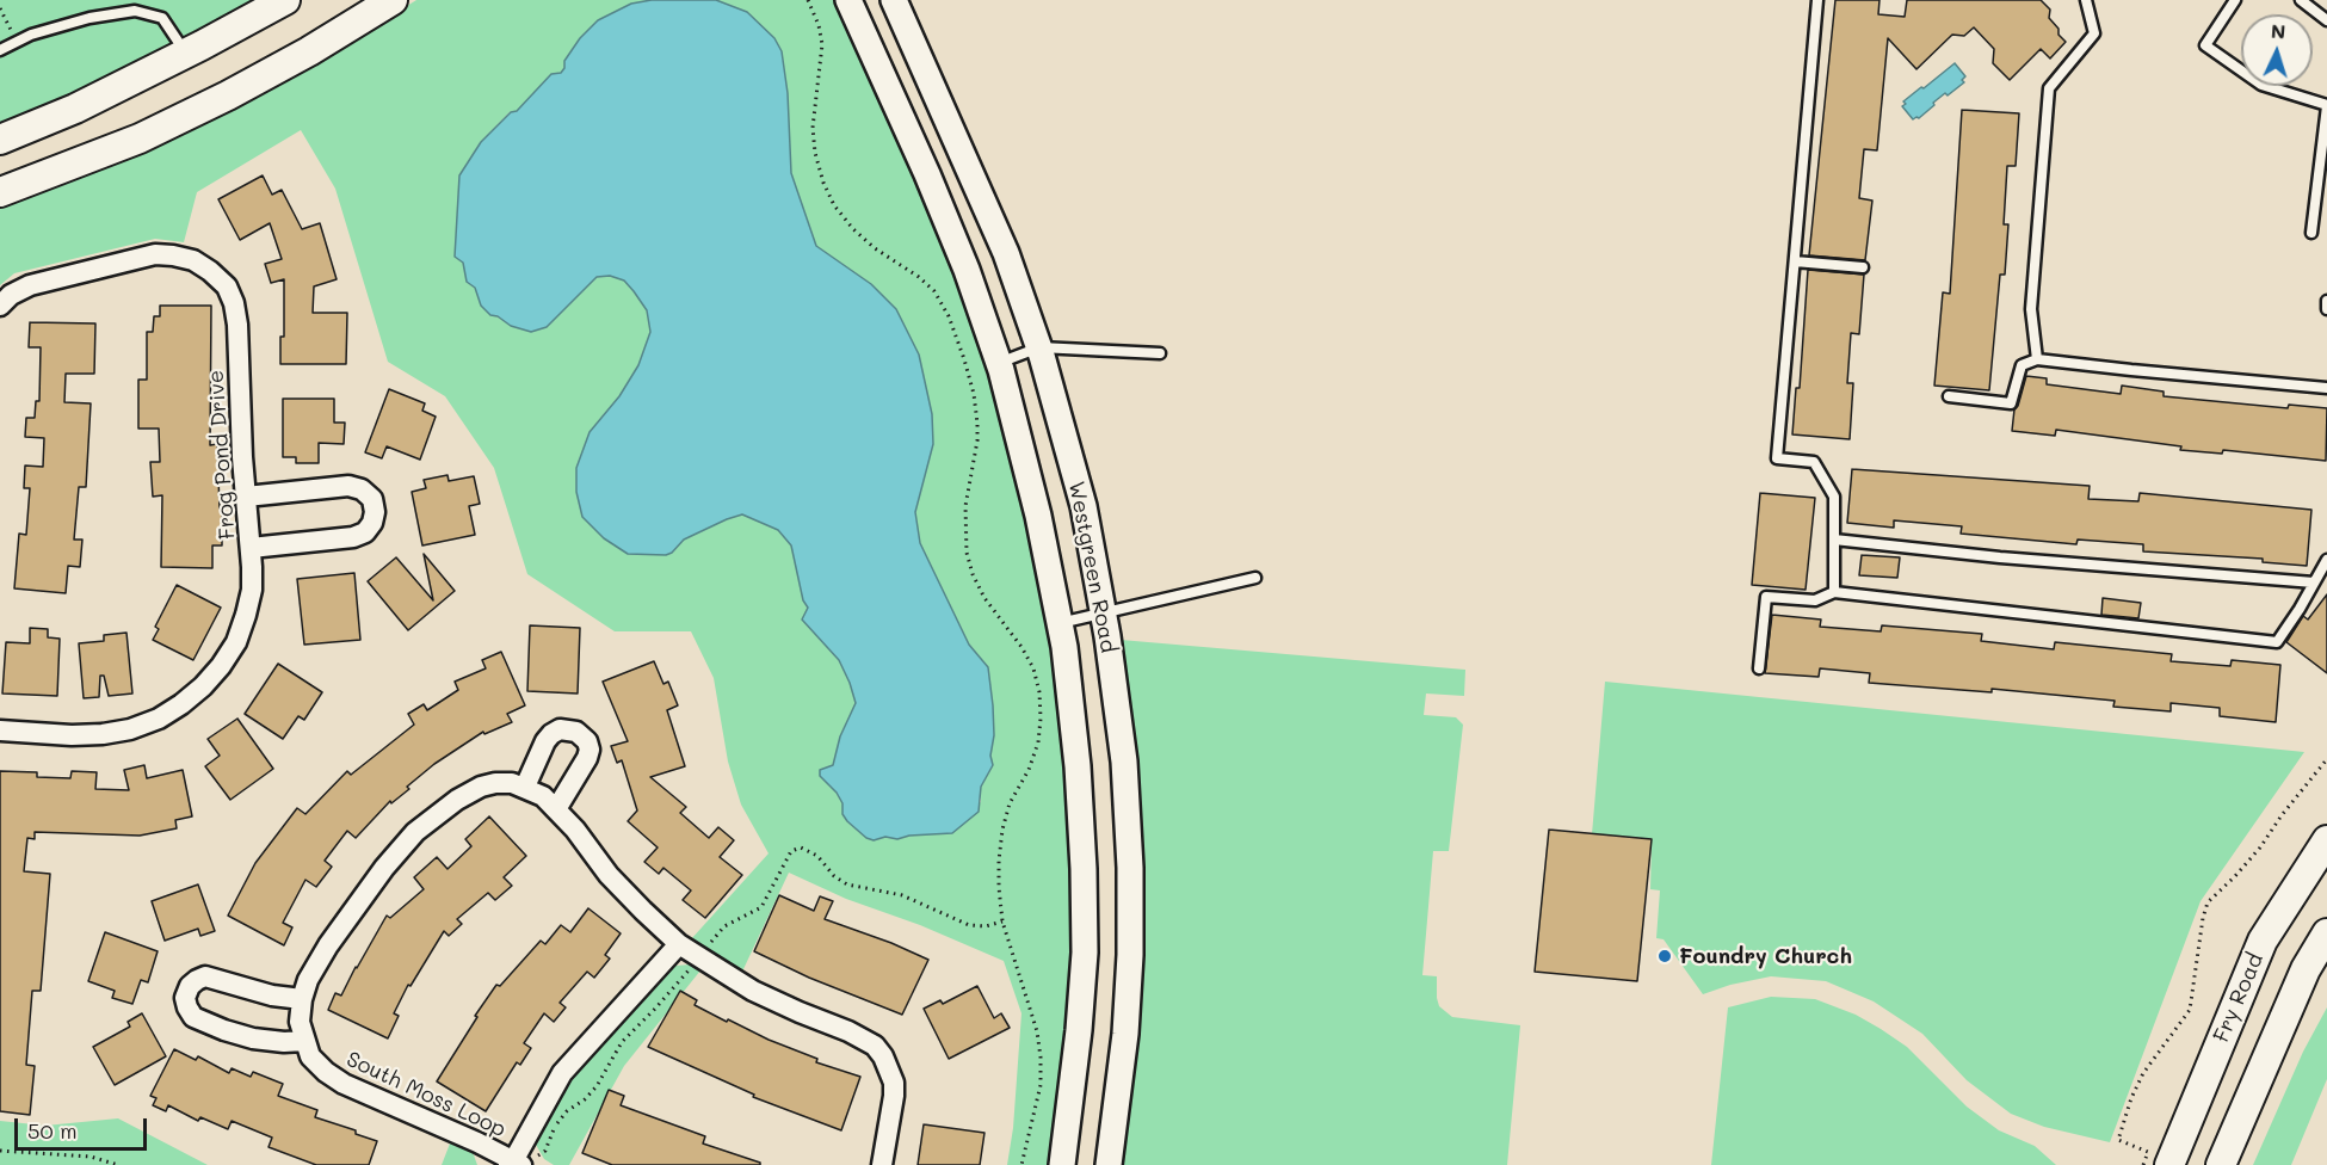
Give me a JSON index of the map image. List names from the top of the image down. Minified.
{"streets":{"main road":["Fry Road"],"street":["Frog Pond Drive","Westgreen Road","South Moss Loop"]},"places":["Foundry Church"],"scale_bar":"50 m","north":"top"}
